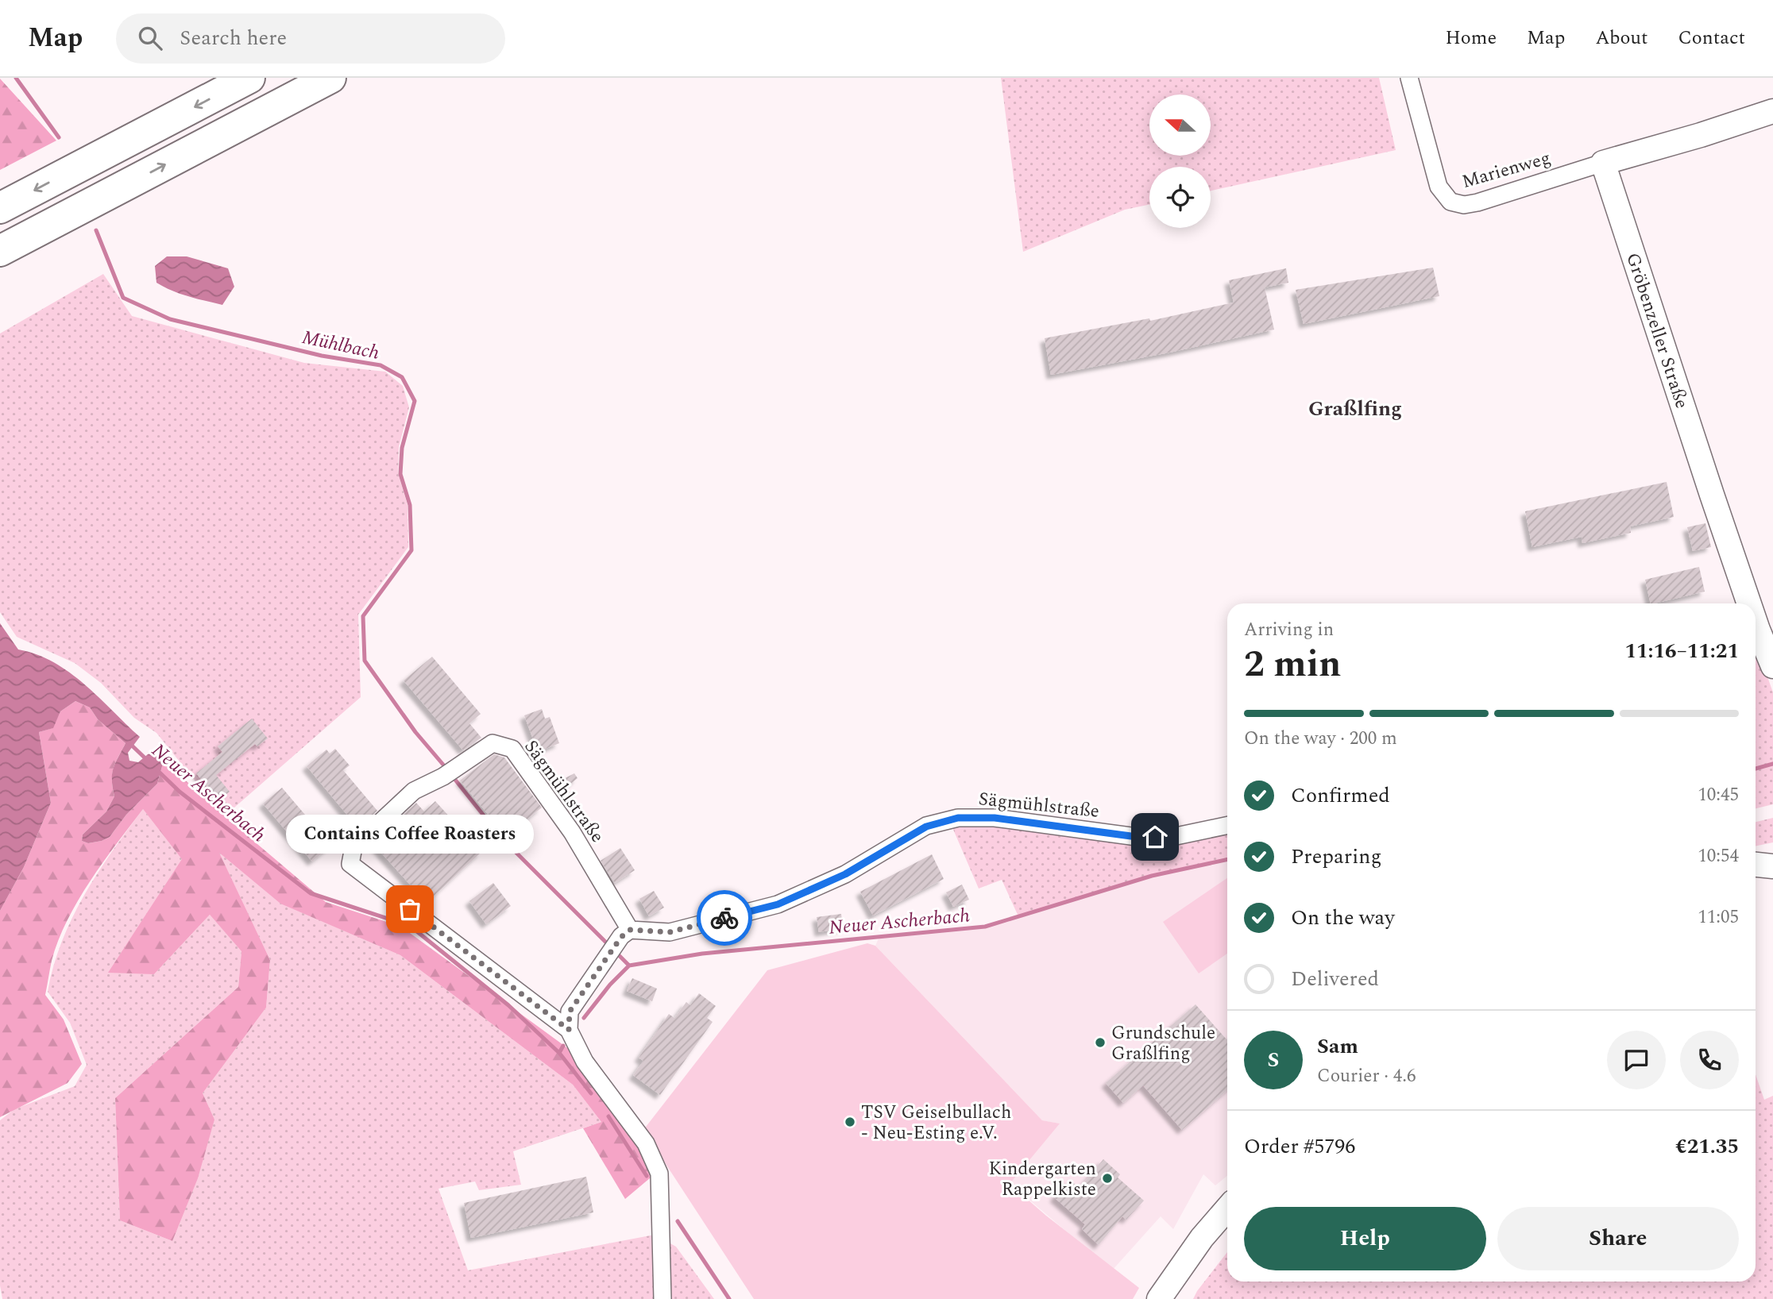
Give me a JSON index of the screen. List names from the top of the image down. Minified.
{"streets":{"street":["Marienweg","Gröbenzeller Straße","Sägmühlstraße"]},"crossings":[["Marienweg","Gröbenzeller Straße"]],"districts":["Graßlfing"],"water":["Mühlbach","Neuer Ascherbach"],"places":["Contains Coffee Roasters","Grundschule Graßlfing","TSV Geiselbullach - Neu-Esting e.V.","Kindergarten Rappelkiste"],"north":"left","page":{"header":"Map","search":"Search here","nav":["Home","Map","About","Contact"],"heading":["2 min","Arriving in","11:16–11:21"],"panel":["Sam","Courier · 4.6","Order #5796","€21.35"],"bar":"On the way · 200 m","list":[["Confirmed","10:45"],["Preparing","10:54"],["On the way","11:05"],"Delivered"],"bubble":"Contains Coffee Roasters","round":"S","buttons":["Help","Share"]}}
